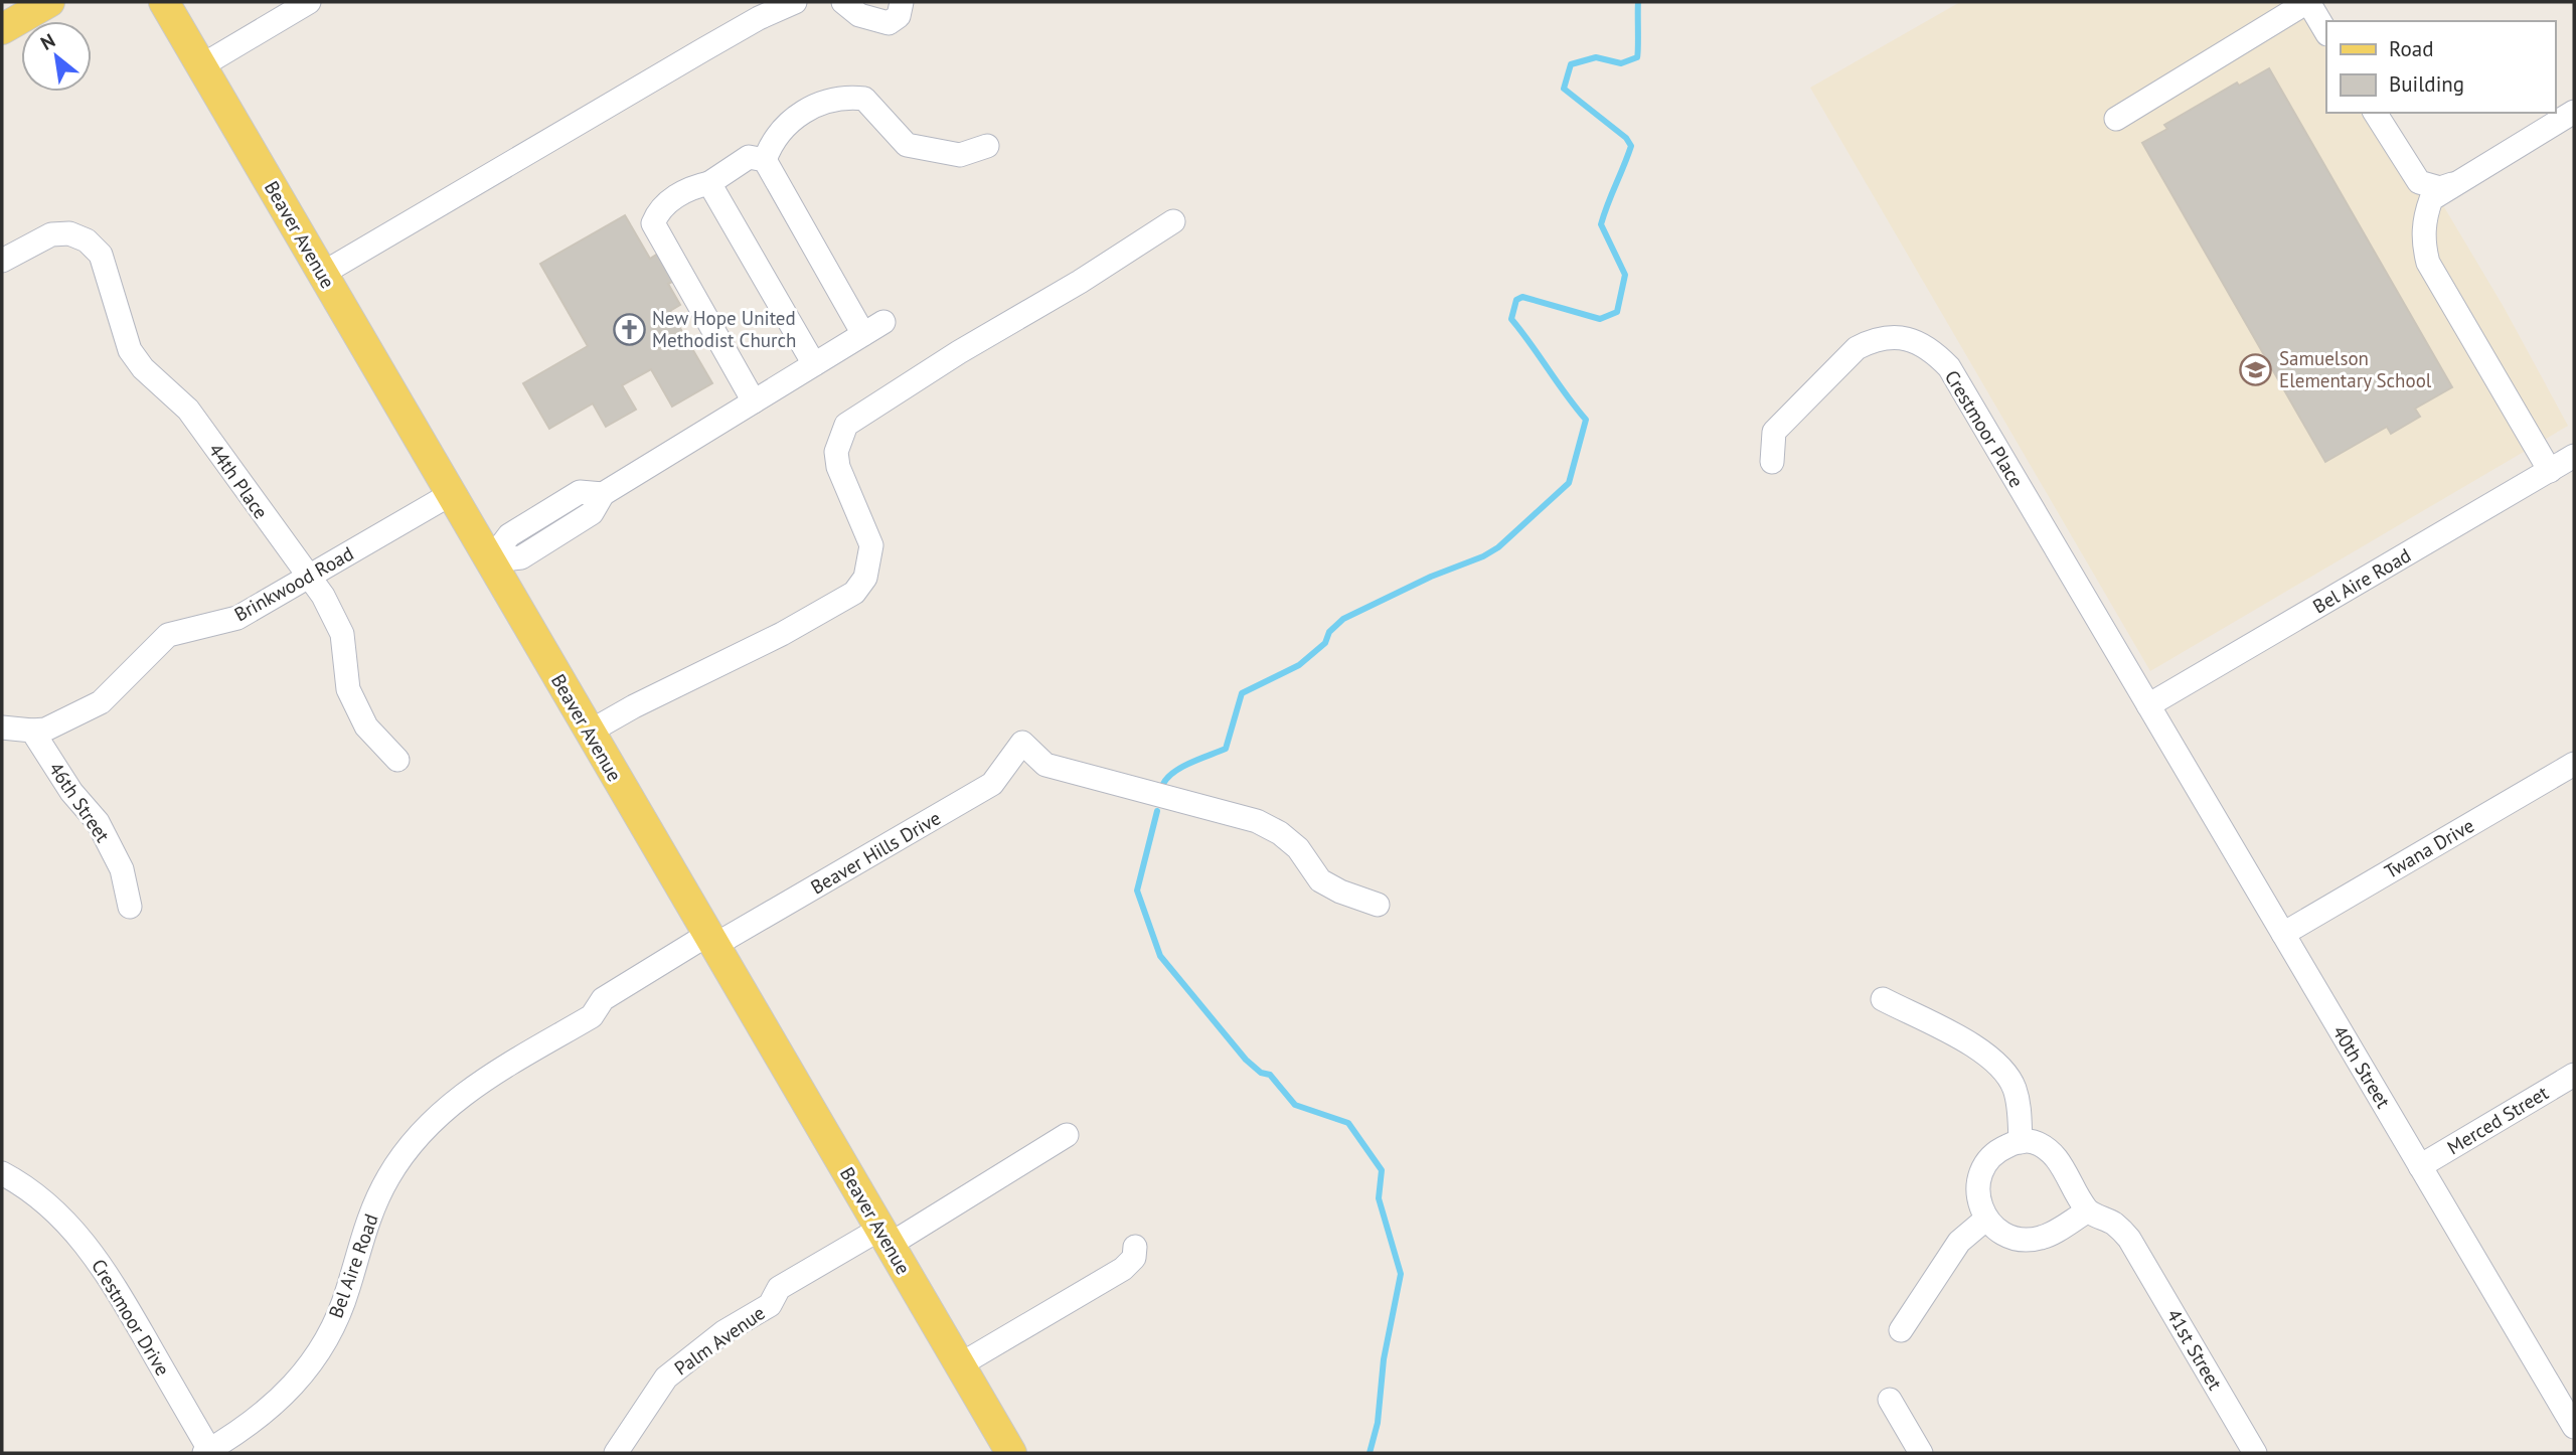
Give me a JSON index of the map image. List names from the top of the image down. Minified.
{"streets":{"main road":["Beaver Avenue"],"street":["Crestmoor Place","44th Place","Bel Aire Road","Brinkwood Road","46th Street","Twana Drive","Beaver Hills Drive","40th Street","Merced Street","Crestmoor Drive","Palm Avenue","41st Street"]},"crossings":[["Beaver Avenue","Bel Aire Road"],["Beaver Avenue","Brinkwood Road"],["Beaver Avenue","Beaver Hills Drive"],["Beaver Avenue","Palm Avenue"],["Crestmoor Place","Bel Aire Road"],["Crestmoor Place","40th Street"],["44th Place","Brinkwood Road"],["Bel Aire Road","Beaver Hills Drive"],["Bel Aire Road","40th Street"],["Bel Aire Road","Crestmoor Drive"],["Brinkwood Road","46th Street"],["Twana Drive","40th Street"],["40th Street","Merced Street"]],"places":{"church":["New Hope United Methodist Church"],"school or university":["Samuelson Elementary School"]},"legend":["Road","Building"],"north":"top left"}
